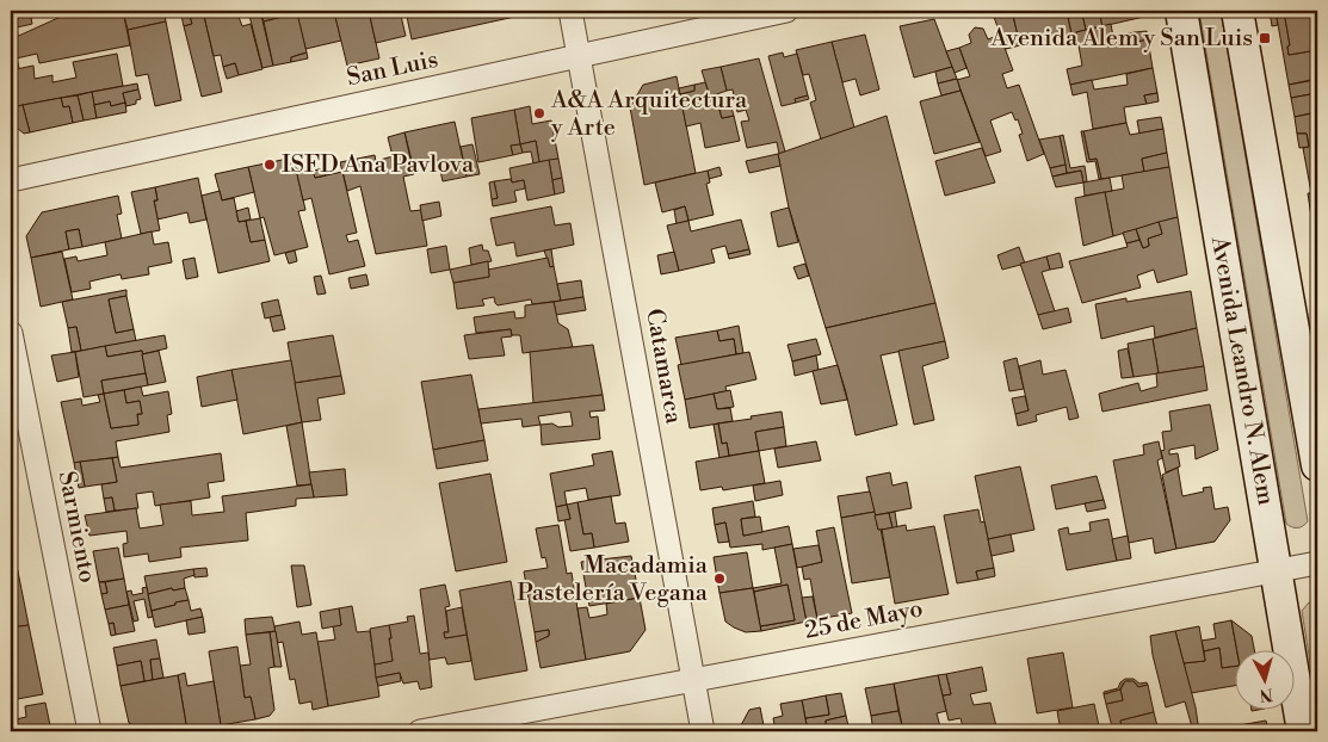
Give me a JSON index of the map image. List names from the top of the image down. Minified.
{"streets":{"street":["San Luis","Catamarca","Avenida Leandro N. Alem","Sarmiento","25 de Mayo"]},"crossings":[["San Luis","Catamarca"],["Catamarca","25 de Mayo"],["Avenida Leandro N. Alem","25 de Mayo"]],"places":{"transit":["Avenida Alem y San Luis"],"other":["A&A Arquitectura y Arte","ISFD Ana Pavlova","Macadamia Pastelería Vegana"]},"north":"bottom"}
